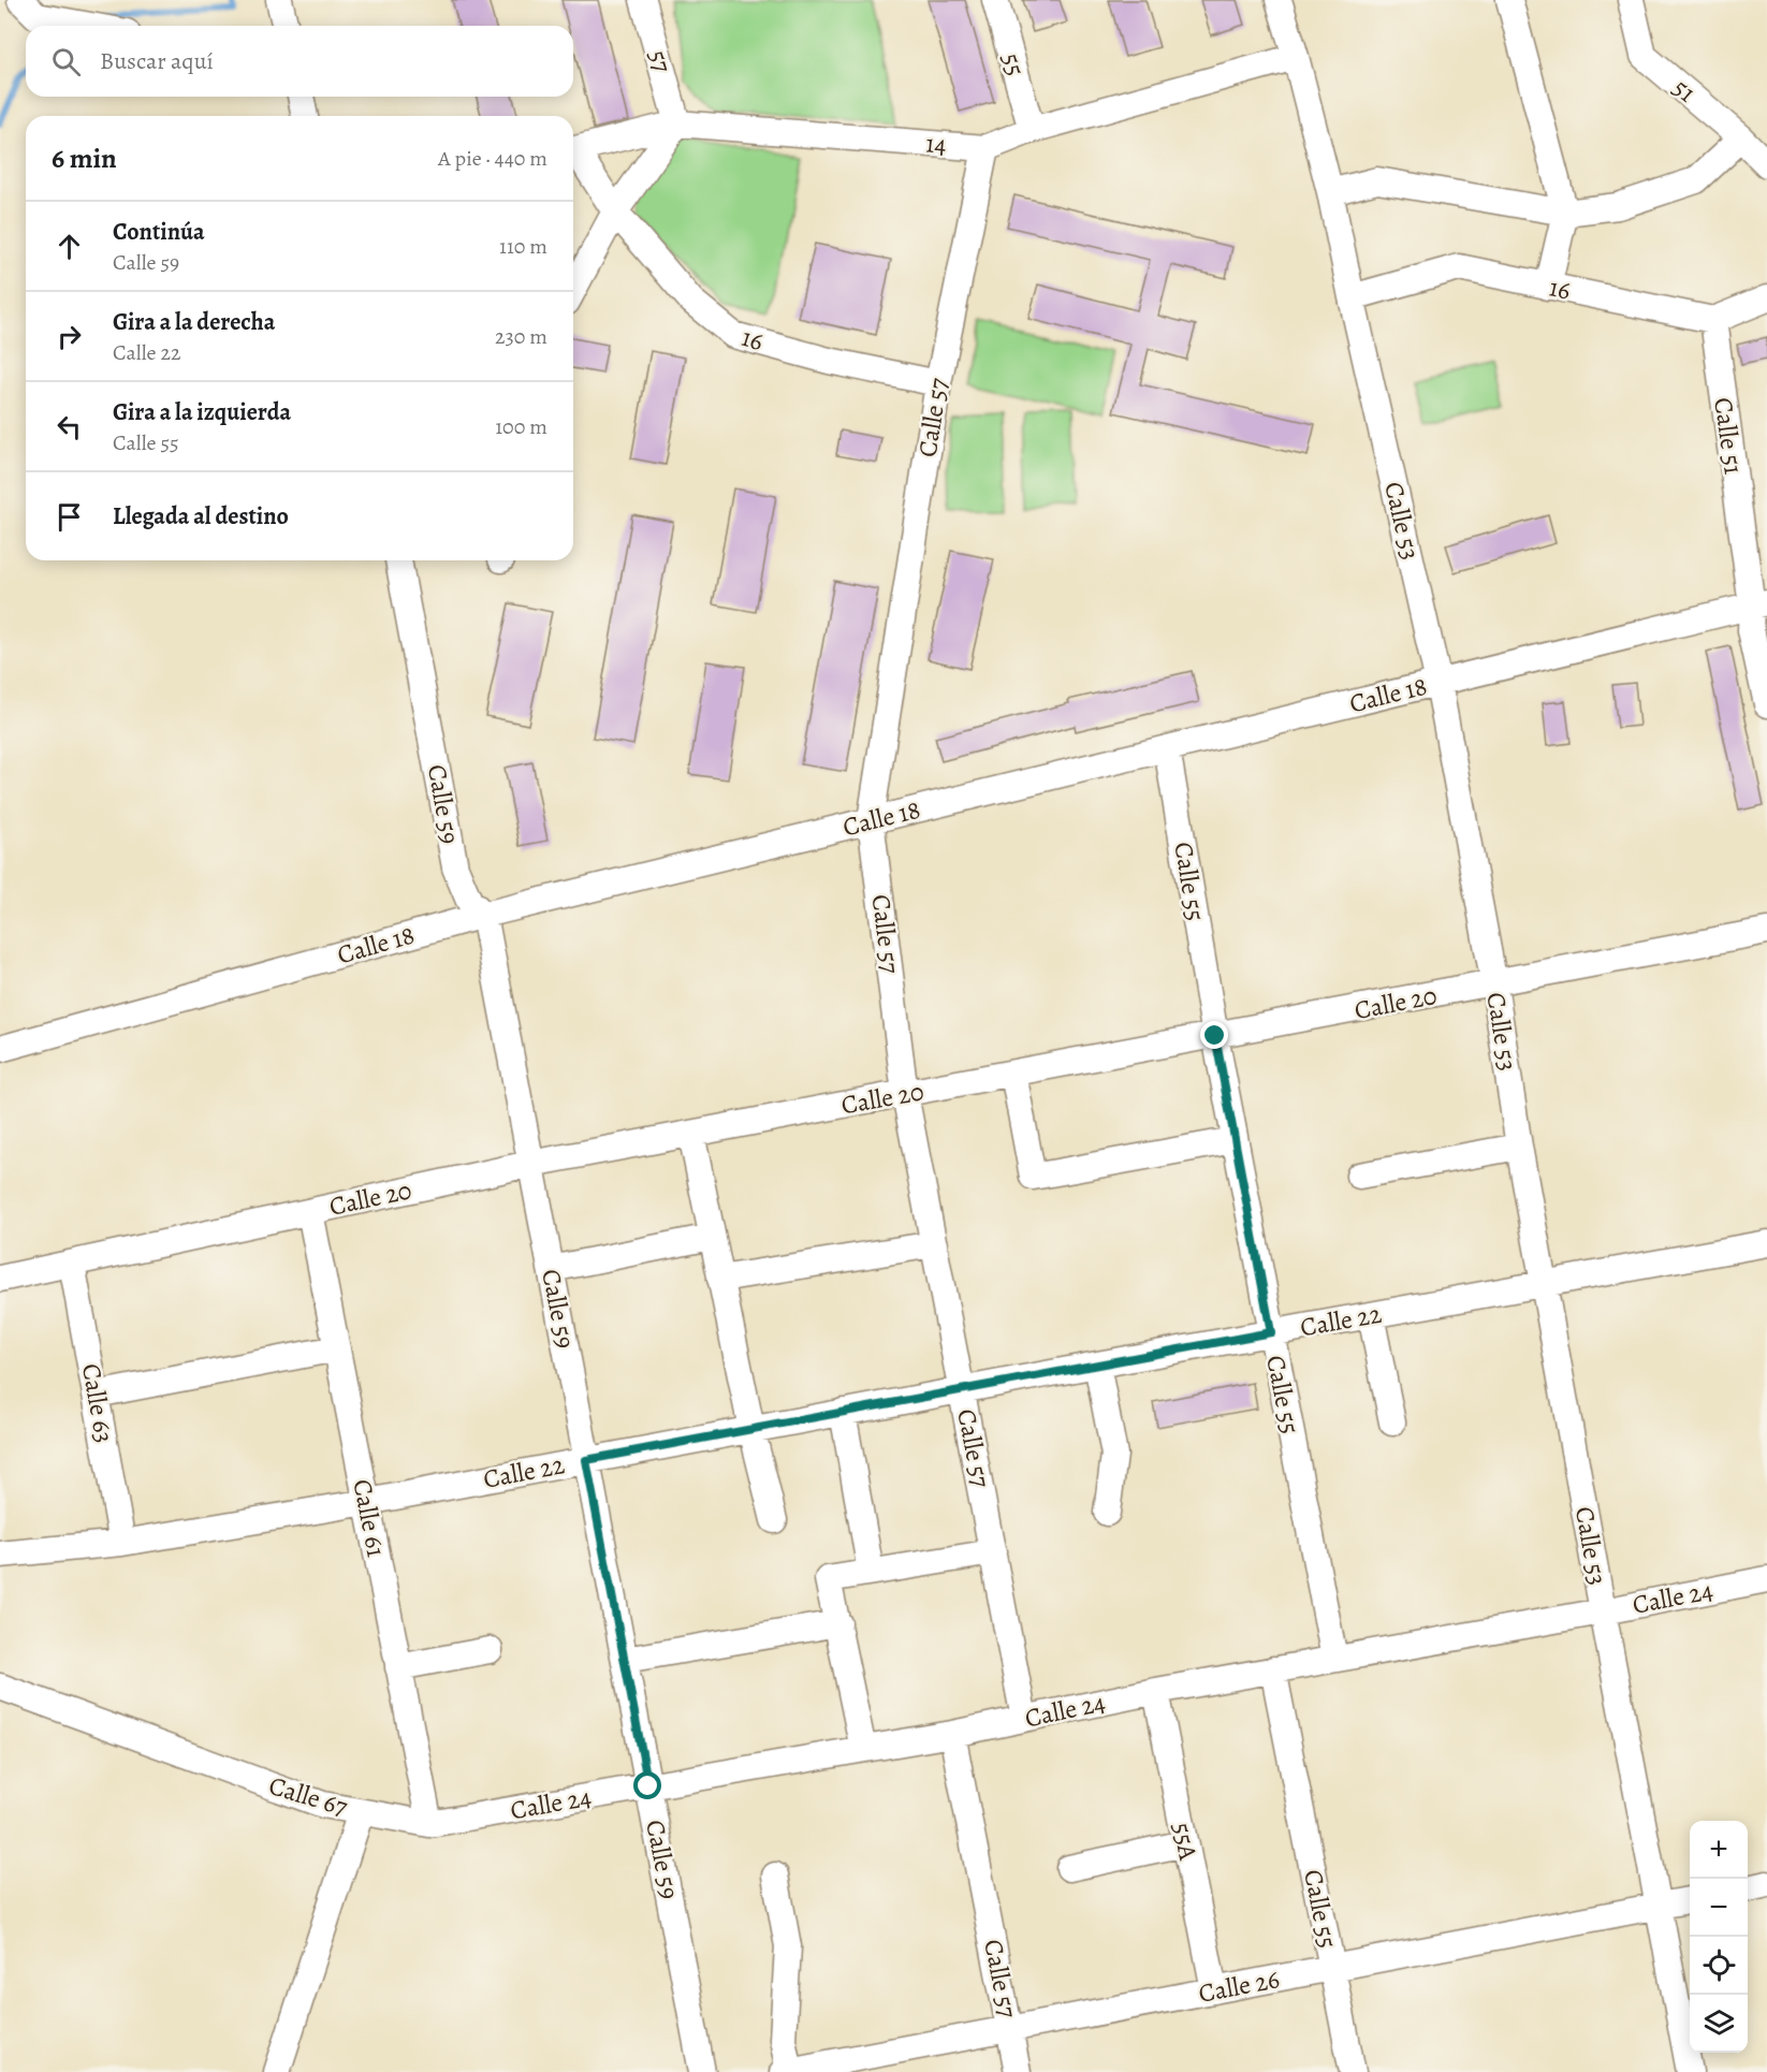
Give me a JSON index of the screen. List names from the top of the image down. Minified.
{"streets":{"street":["57","55","51","14","16","Calle 57","Calle 51","Calle 53","Calle 18","Calle 59","Calle 55","Calle 20","Calle 22","Calle 63","Calle 61","Calle 24","Calle 67","55A","Calle 26"]},"crossings":[["57","14"],["55","14"],["14","Calle 57"],["14","Calle 53"],["16","Calle 57"],["16","Calle 51"],["16","Calle 53"],["Calle 57","Calle 18"],["Calle 57","Calle 20"],["Calle 57","Calle 22"],["Calle 57","Calle 24"],["Calle 57","Calle 26"],["Calle 51","Calle 18"],["Calle 53","Calle 18"],["Calle 53","Calle 20"],["Calle 53","Calle 22"],["Calle 53","Calle 24"],["Calle 53","Calle 26"],["Calle 18","Calle 59"],["Calle 18","Calle 55"],["Calle 59","Calle 20"],["Calle 59","Calle 22"],["Calle 59","Calle 24"],["Calle 55","Calle 20"],["Calle 55","Calle 22"],["Calle 55","Calle 24"],["Calle 55","Calle 26"],["Calle 20","Calle 63"],["Calle 20","Calle 61"],["Calle 22","Calle 63"],["Calle 22","Calle 61"],["Calle 61","Calle 24"],["Calle 24","Calle 67"],["Calle 24","55A"],["55A","Calle 26"]],"page":{"search":"Buscar aquí","heading":["6 min","A pie · 440 m"],"list":[["Continúa","Calle 59","110 m"],["Gira a la derecha","Calle 22","230 m"],["Gira a la izquierda","Calle 55","100 m"],"Llegada al destino"],"map_buttons":["+","−"]}}
